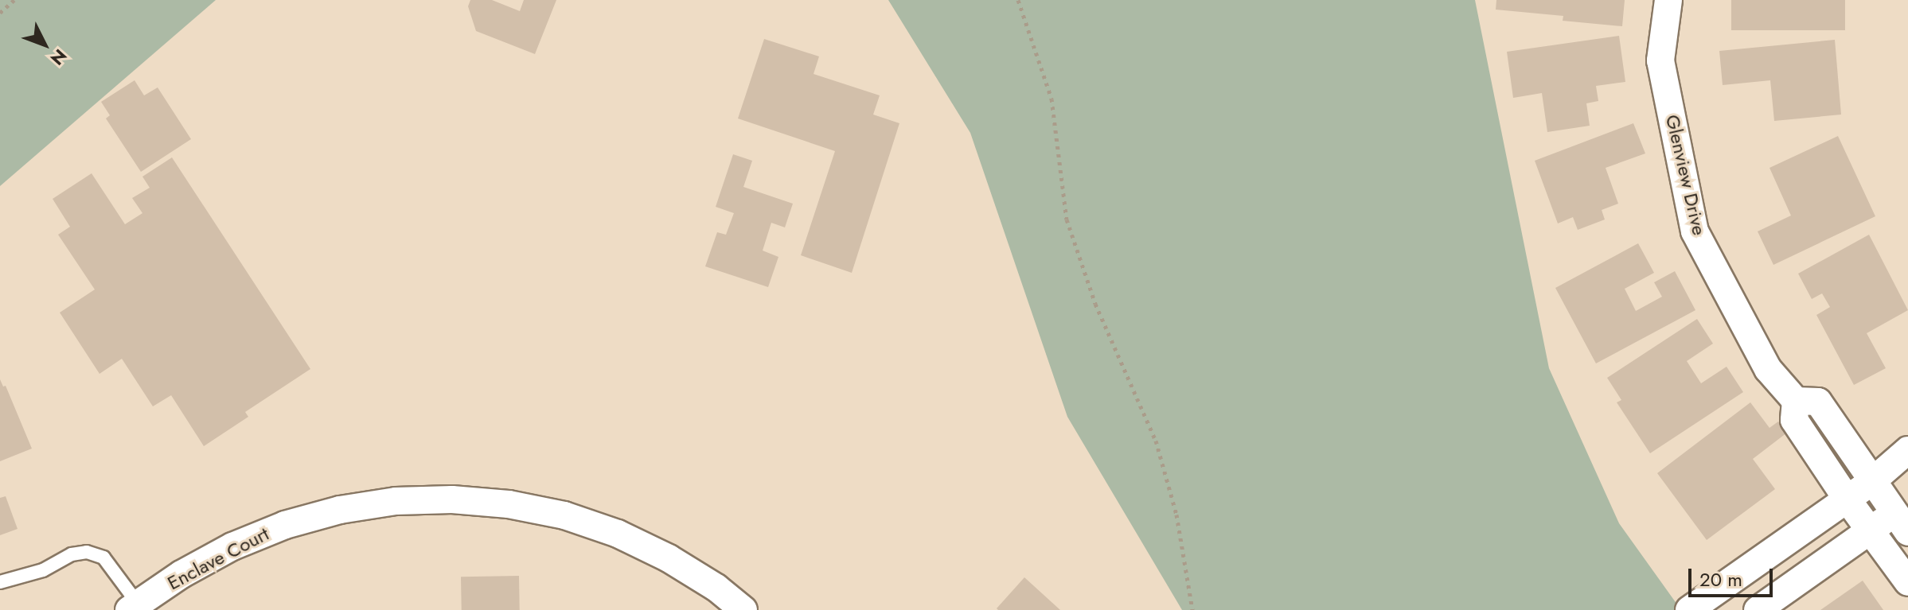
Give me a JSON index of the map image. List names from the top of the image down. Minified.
{"streets":{"street":["Glenview Drive","Enclave Court"]},"scale_bar":"20 m","north":"bottom right"}
